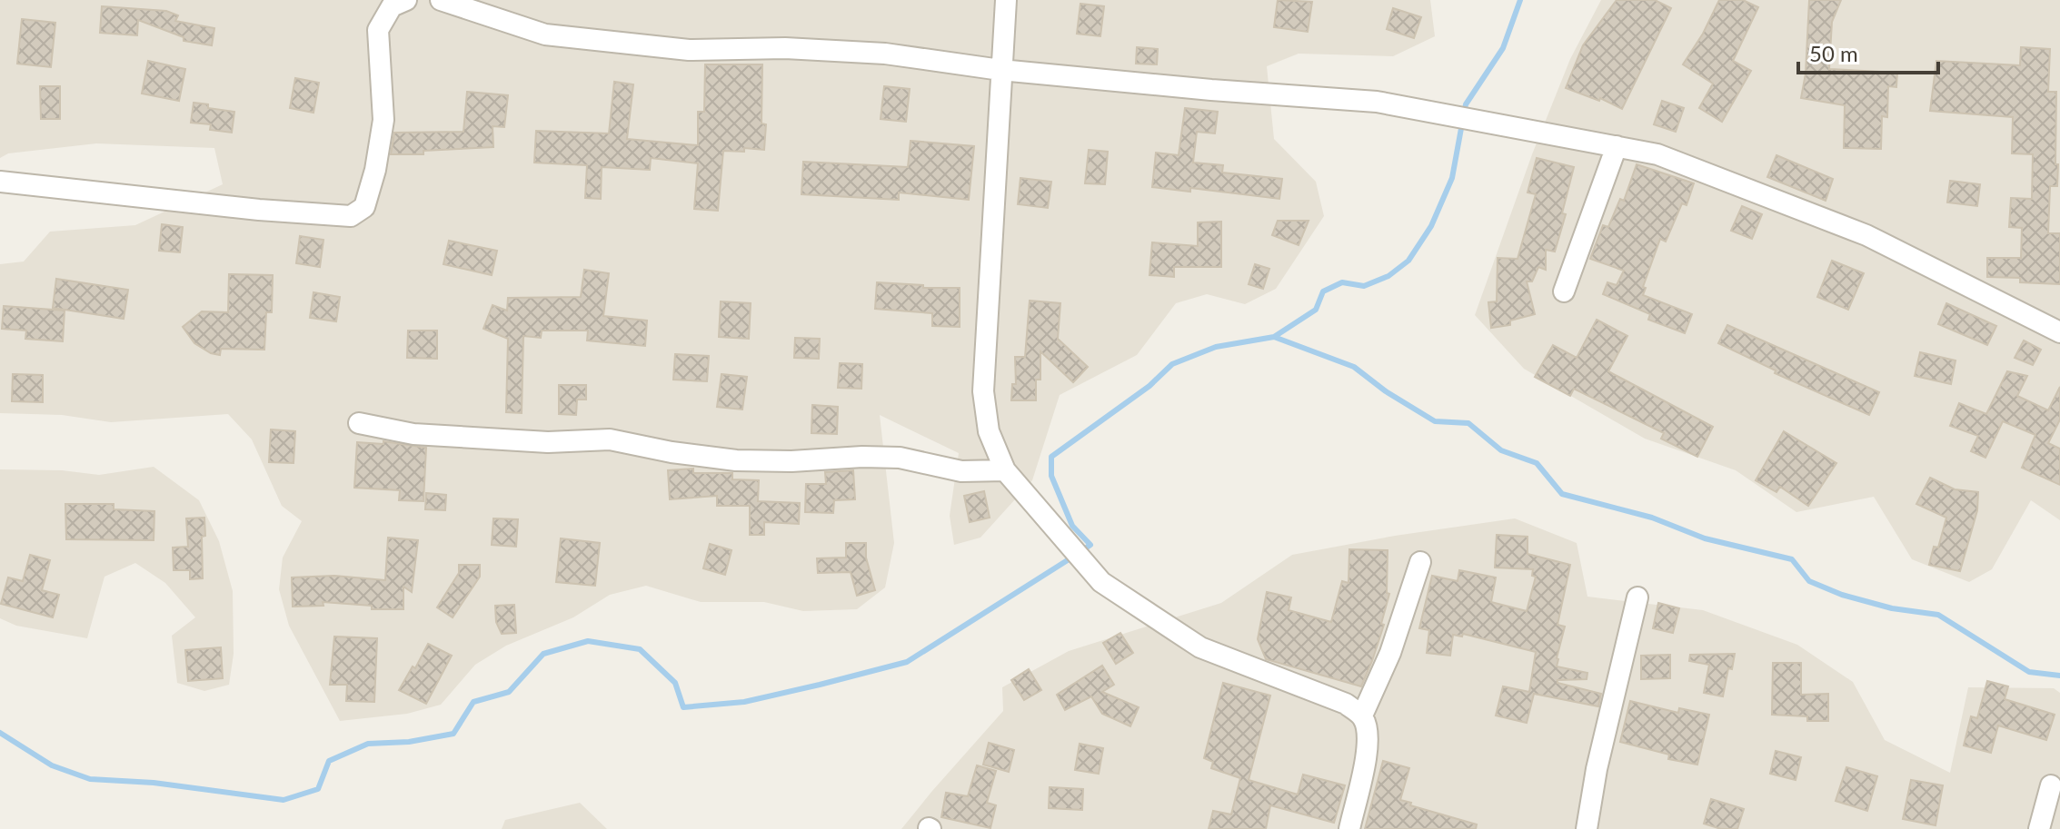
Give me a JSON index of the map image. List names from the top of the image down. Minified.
{"scale_bar":"50 m"}
